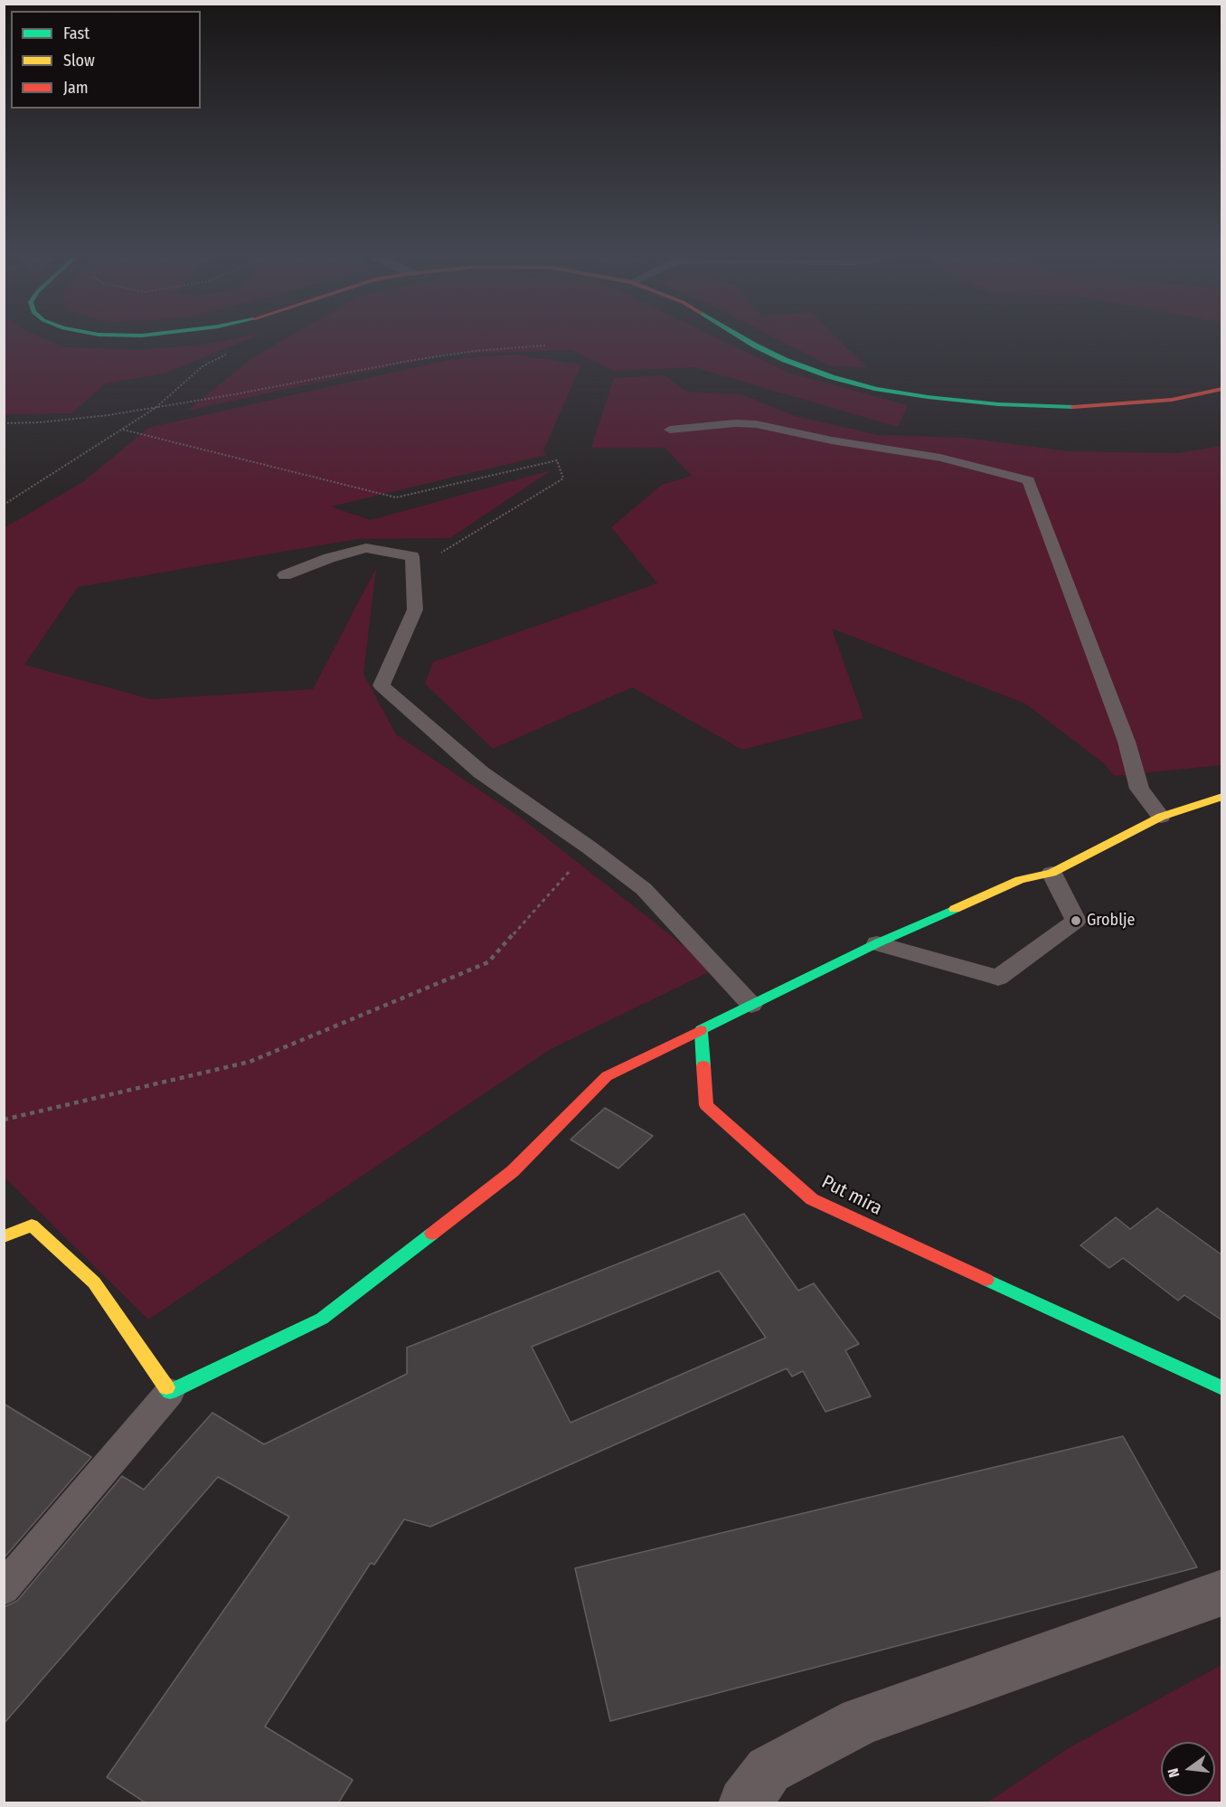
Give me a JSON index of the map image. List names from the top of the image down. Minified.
{"streets":{"main road":["Put mira"]},"places":["Groblje"],"legend":["Fast","Slow","Jam"],"north":"left"}
